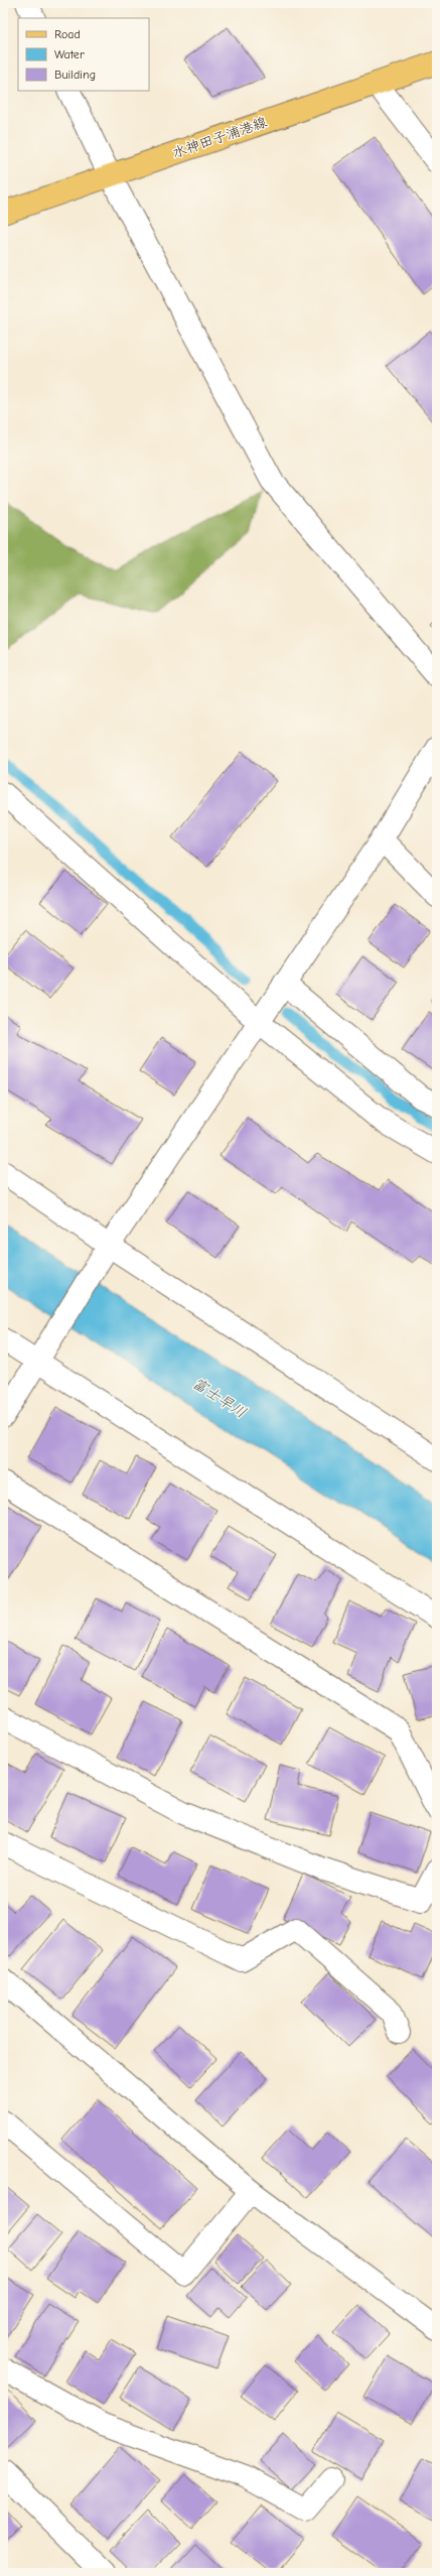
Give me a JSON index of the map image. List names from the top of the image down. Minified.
{"streets":{"main road":["水神田子浦港線"]},"water":["富士早川"],"legend":["Road","Water","Building"]}
